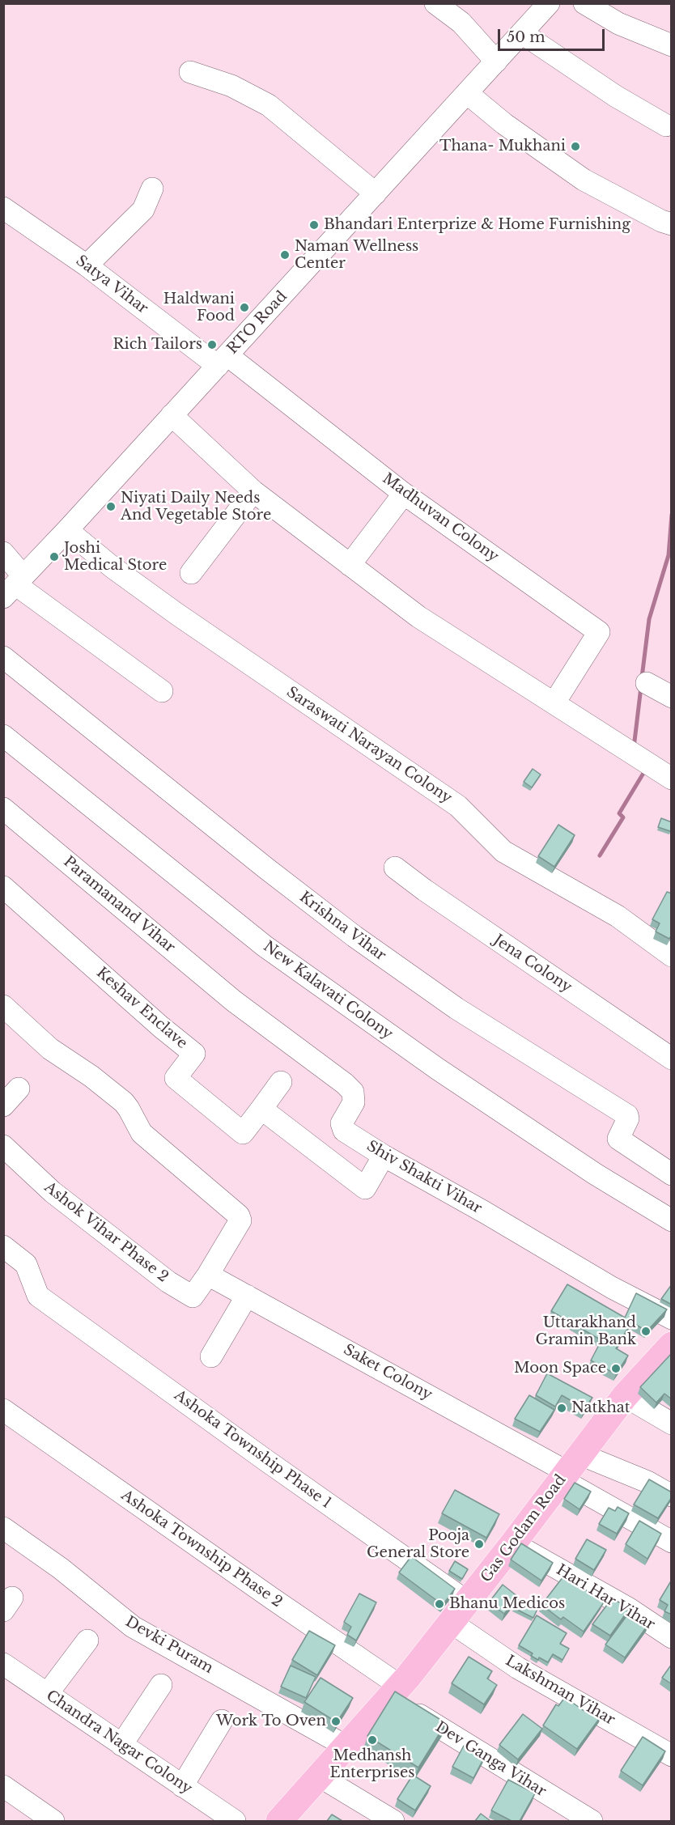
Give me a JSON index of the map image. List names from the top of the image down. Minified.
{"streets":{"main road":["Gas Godam Road"],"street":["Satya Vihar","RTO Road","Madhuvan Colony","Saraswati Narayan Colony","Paramanand Vihar","Krishna Vihar","Jena Colony","New Kalavati Colony","Keshav Enclave","Shiv Shakti Vihar","Ashok Vihar Phase 2","Saket Colony","Ashoka Township Phase 1","Ashoka Township Phase 2","Hari Har Vihar","Devki Puram","Lakshman Vihar","Chandra Nagar Colony","Dev Ganga Vihar"]},"crossings":[["Satya Vihar","RTO Road"],["Satya Vihar","Madhuvan Colony"],["RTO Road","Madhuvan Colony"],["RTO Road","Saraswati Narayan Colony"],["Paramanand Vihar","Shiv Shakti Vihar"],["Ashok Vihar Phase 2","Saket Colony"],["Saket Colony","Gas Godam Road"],["Ashoka Township Phase 1","Gas Godam Road"],["Ashoka Township Phase 1","Lakshman Vihar"],["Gas Godam Road","Ashoka Township Phase 2"],["Gas Godam Road","Hari Har Vihar"],["Gas Godam Road","Devki Puram"],["Gas Godam Road","Lakshman Vihar"],["Gas Godam Road","Dev Ganga Vihar"],["Ashoka Township Phase 2","Dev Ganga Vihar"]],"places":["Thana- Mukhani","Bhandari Enterprize & Home Furnishing","Naman Wellness Center","Haldwani Food","Rich Tailors","Niyati Daily Needs And Vegetable Store","Joshi Medical Store","Uttarakhand Gramin Bank","Moon Space","Natkhat","Pooja General Store","Bhanu Medicos","Work To Oven","Medhansh Enterprises"],"scale_bar":"50 m"}
